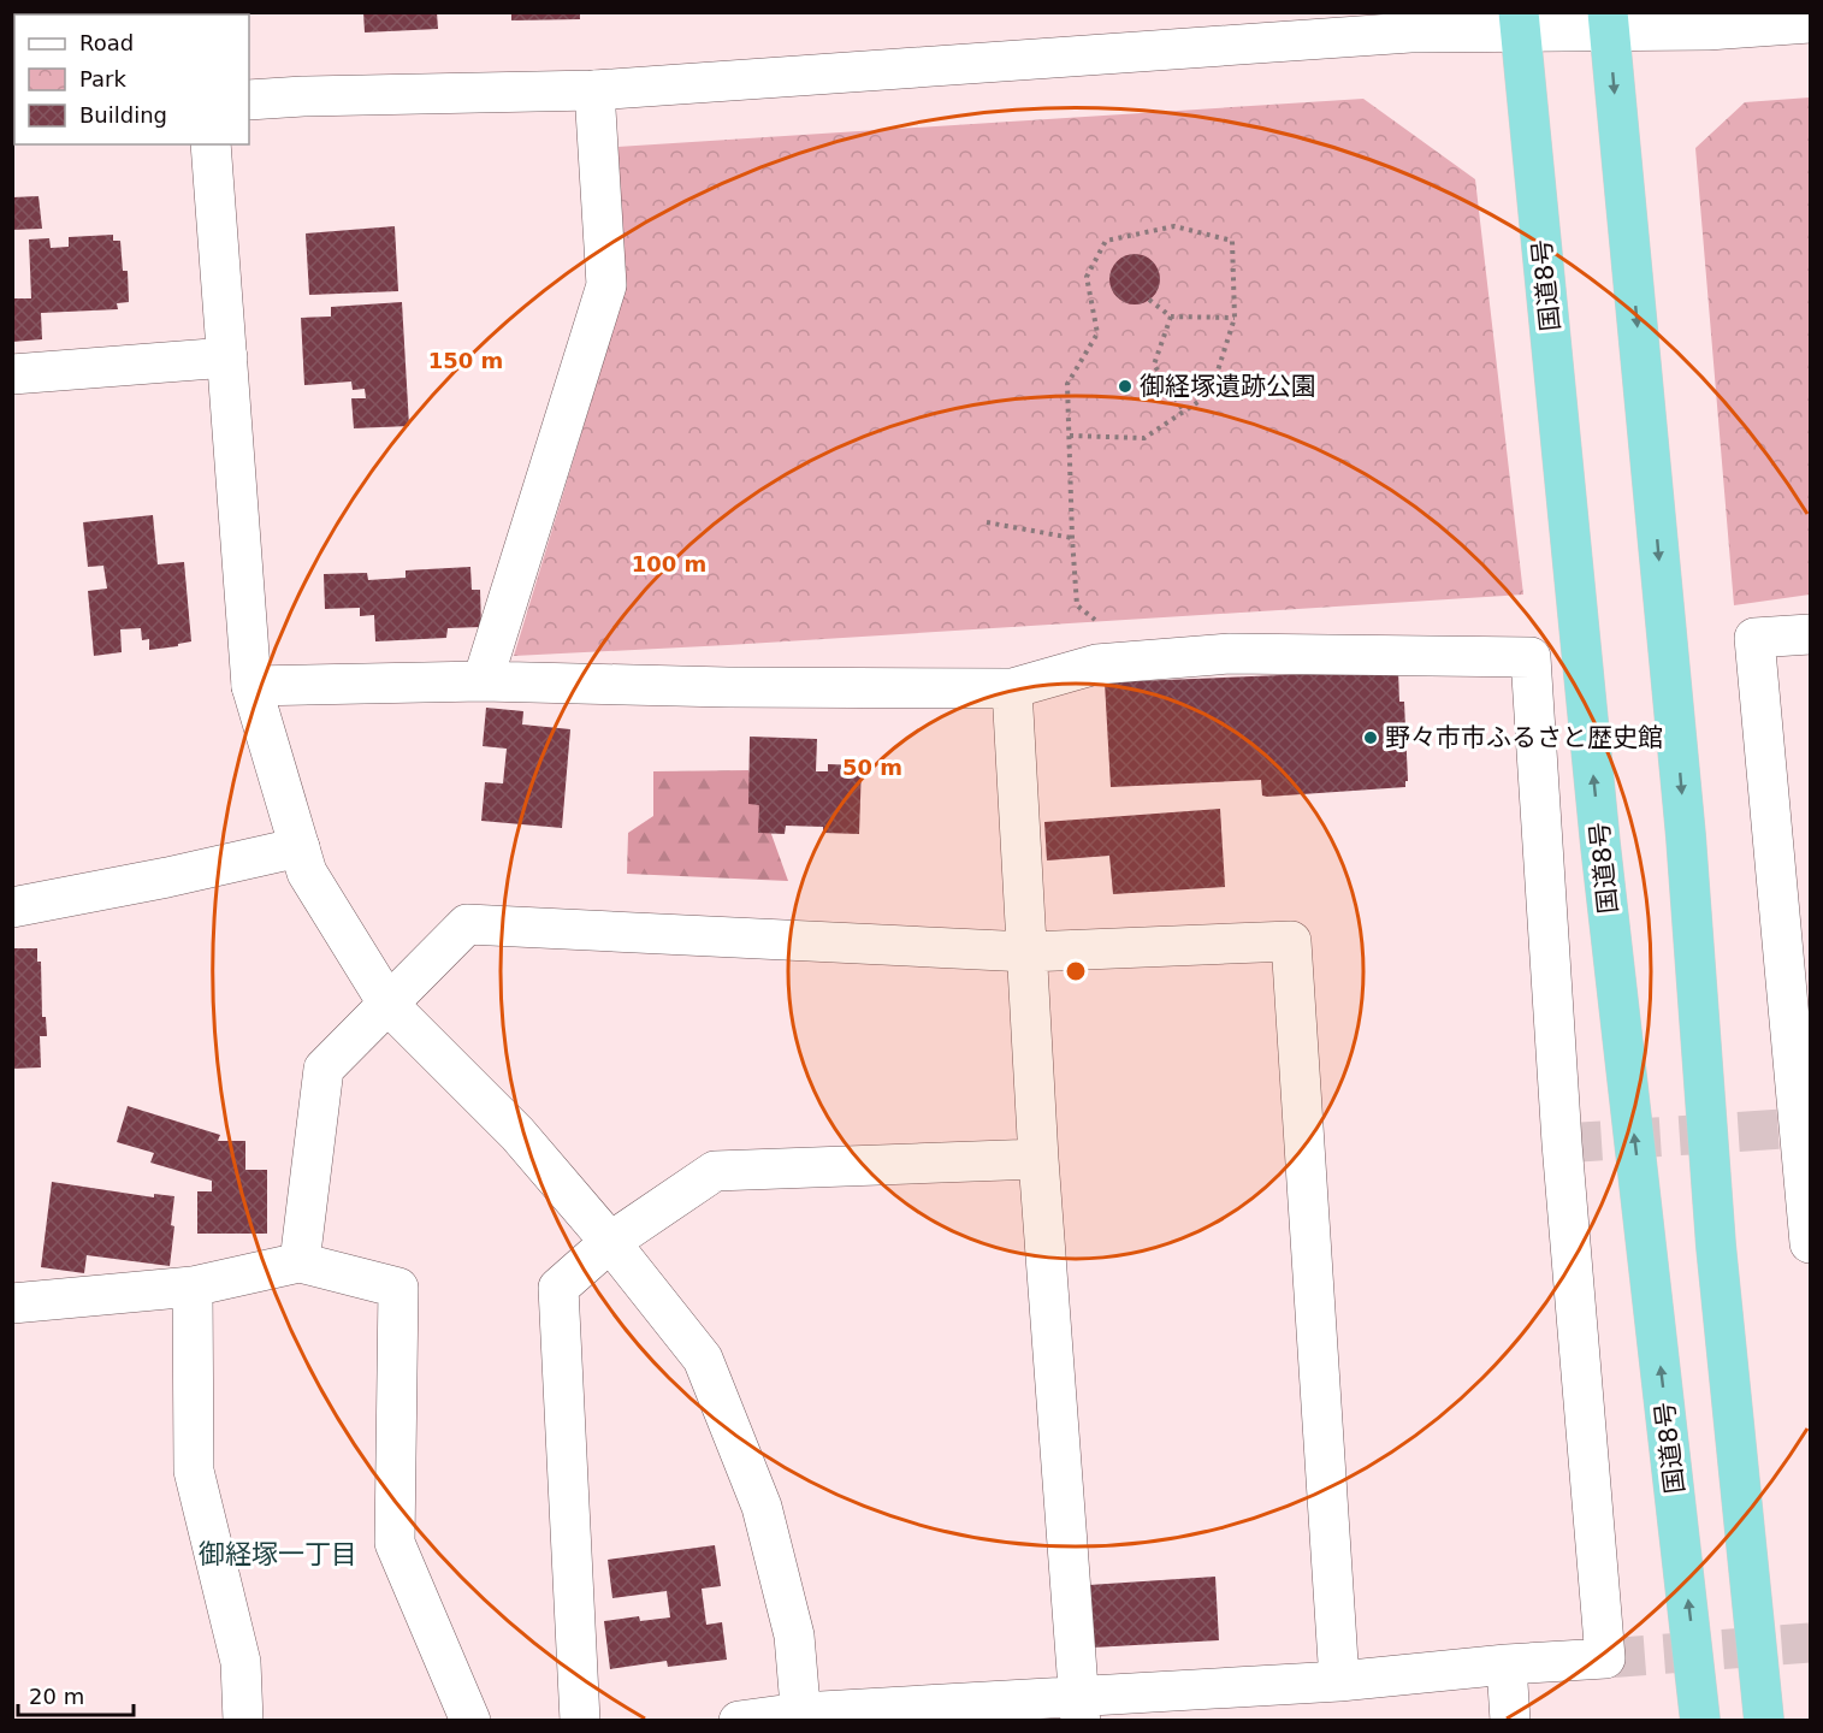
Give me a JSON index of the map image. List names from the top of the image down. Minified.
{"streets":{"highway":["国道8号"]},"districts":["御経塚一丁目"],"places":["御経塚遺跡公園","野々市市ふるさと歴史館"],"legend":["Road","Park","Building"],"scale_bar":"20 m","rings":["150 m","100 m","50 m"]}
